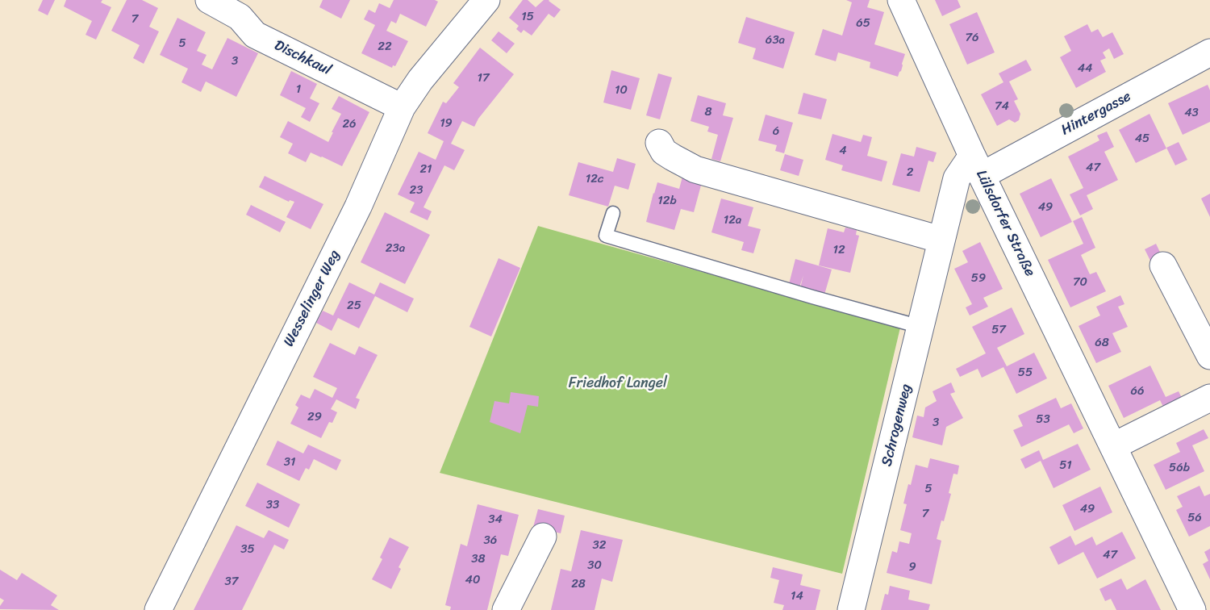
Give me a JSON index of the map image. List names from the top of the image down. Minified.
{"streets":{"street":["Dischkaul","Hintergasse","Lülsdorfer Straße","Wesselinger Weg","Schrogenweg"]},"crossings":[["Dischkaul","Wesselinger Weg"],["Hintergasse","Lülsdorfer Straße"],["Hintergasse","Schrogenweg"],["Lülsdorfer Straße","Schrogenweg"]],"parks":["Friedhof Langel"],"house_numbers":["15","7","65","76","63a","5","22","3","44","17","1","10","74","8","43","19","26","6","45","4","47","21","2","12c","23","12b","49","12a","23a","12","59","70","25","57","68","55","66","29","53","3","31","51","56b","5","33","49","7","56","34","36","32","35","47","38","30","9","40","37","28","14"]}
